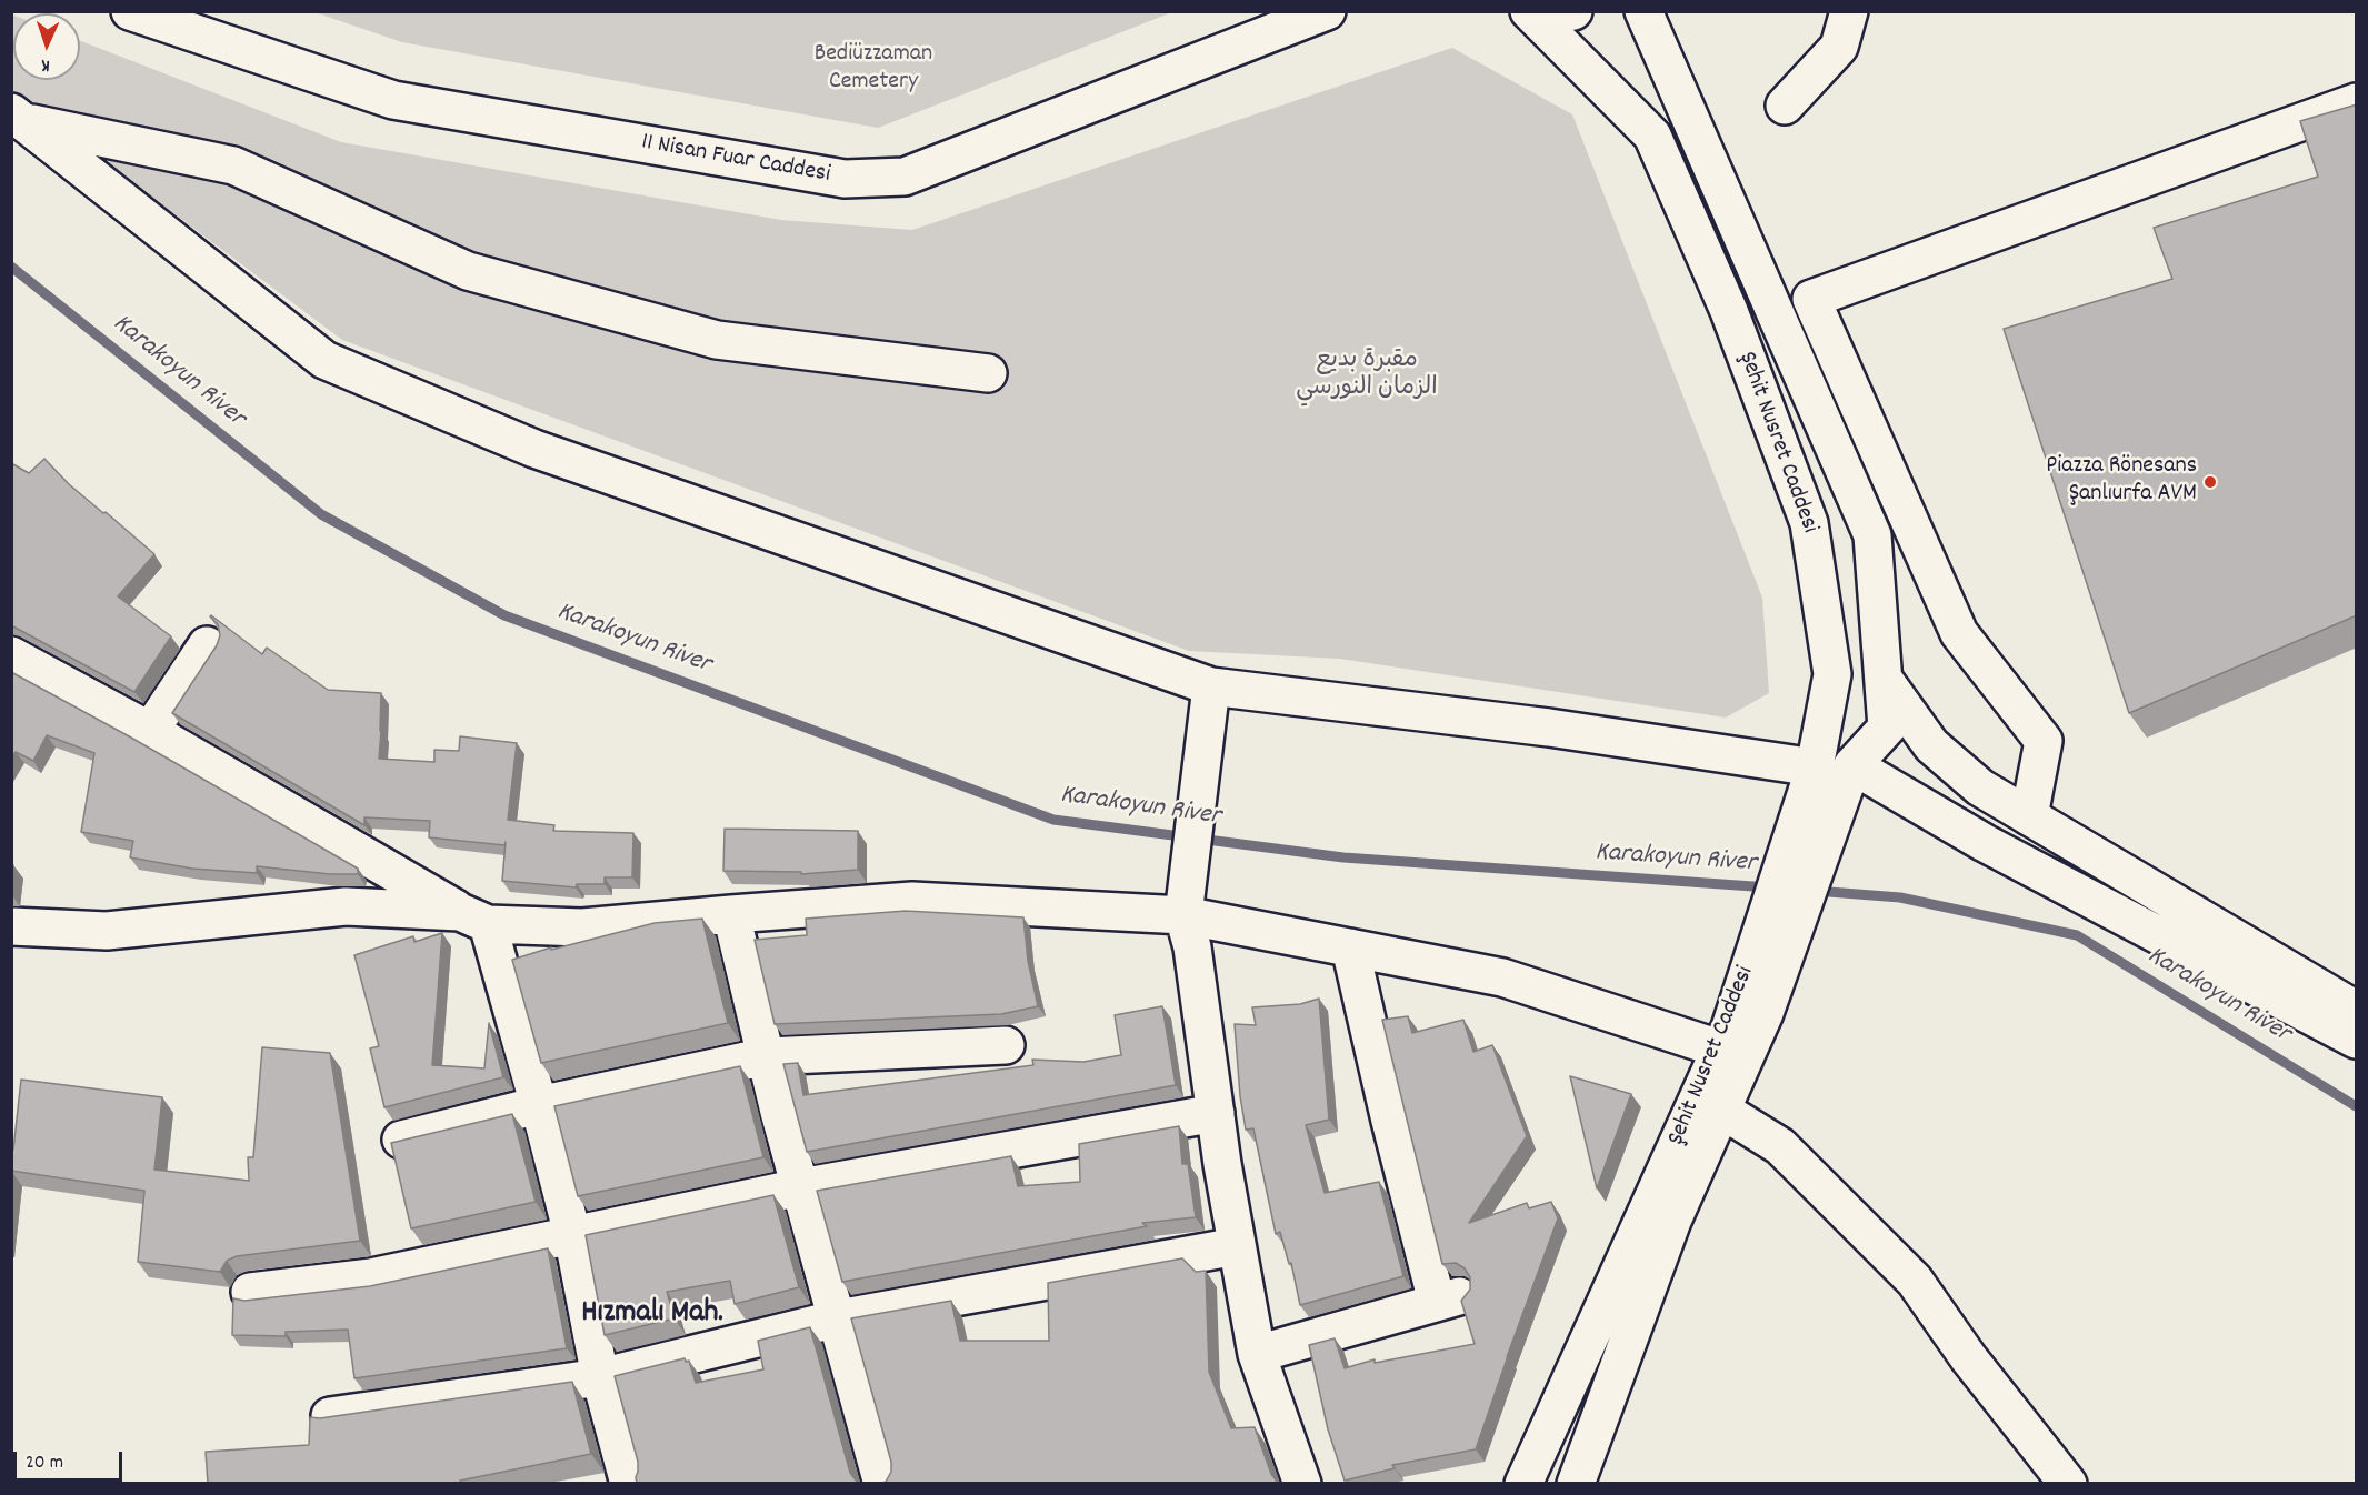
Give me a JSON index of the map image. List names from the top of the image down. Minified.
{"streets":{"street":["11 Nisan Fuar Caddesi","Şehit Nusret Caddesi"]},"districts":["Hızmalı Mah."],"water":["Karakoyun River"],"parks":["Bediüzzaman Cemetery","مقبرة بديع الزمان النورسي"],"places":["Piazza Rönesans Şanlıurfa AVM"],"scale_bar":"20 m","north":"bottom"}
